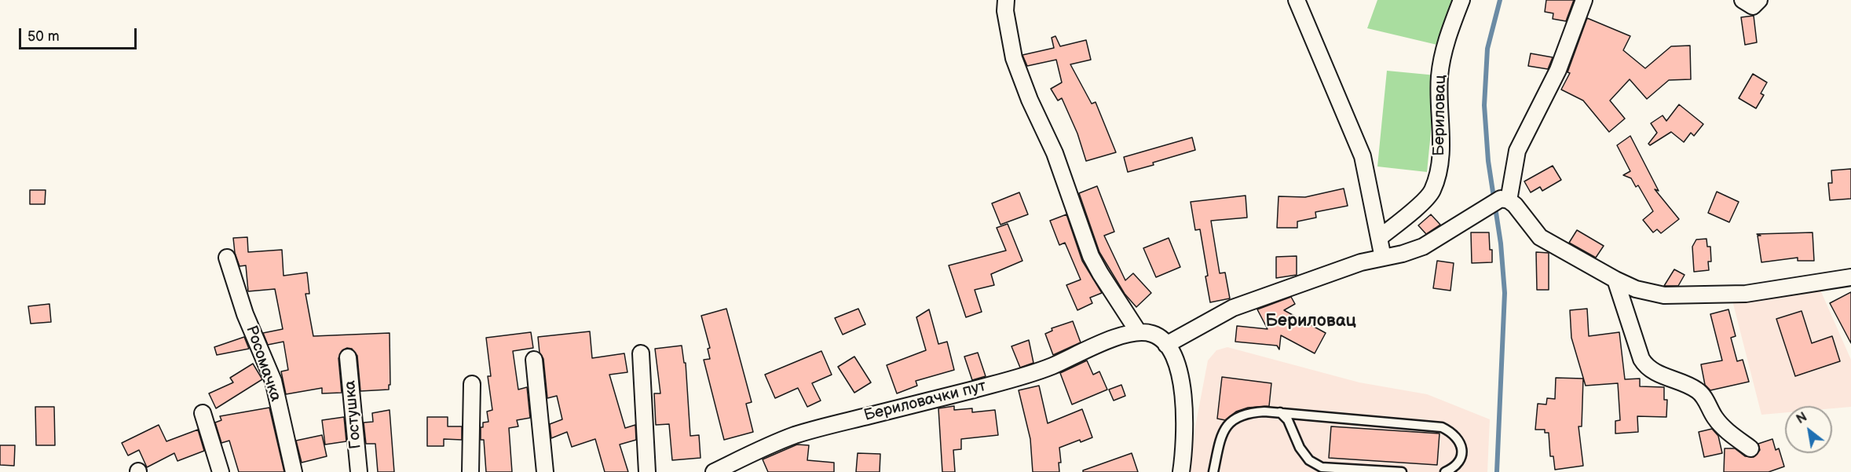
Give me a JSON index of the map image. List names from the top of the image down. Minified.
{"streets":{"street":["Бериловац","Росомачка","Бериловачки пут","Гостушка"]},"districts":["Бериловац"],"scale_bar":"50 m","north":"top left"}
